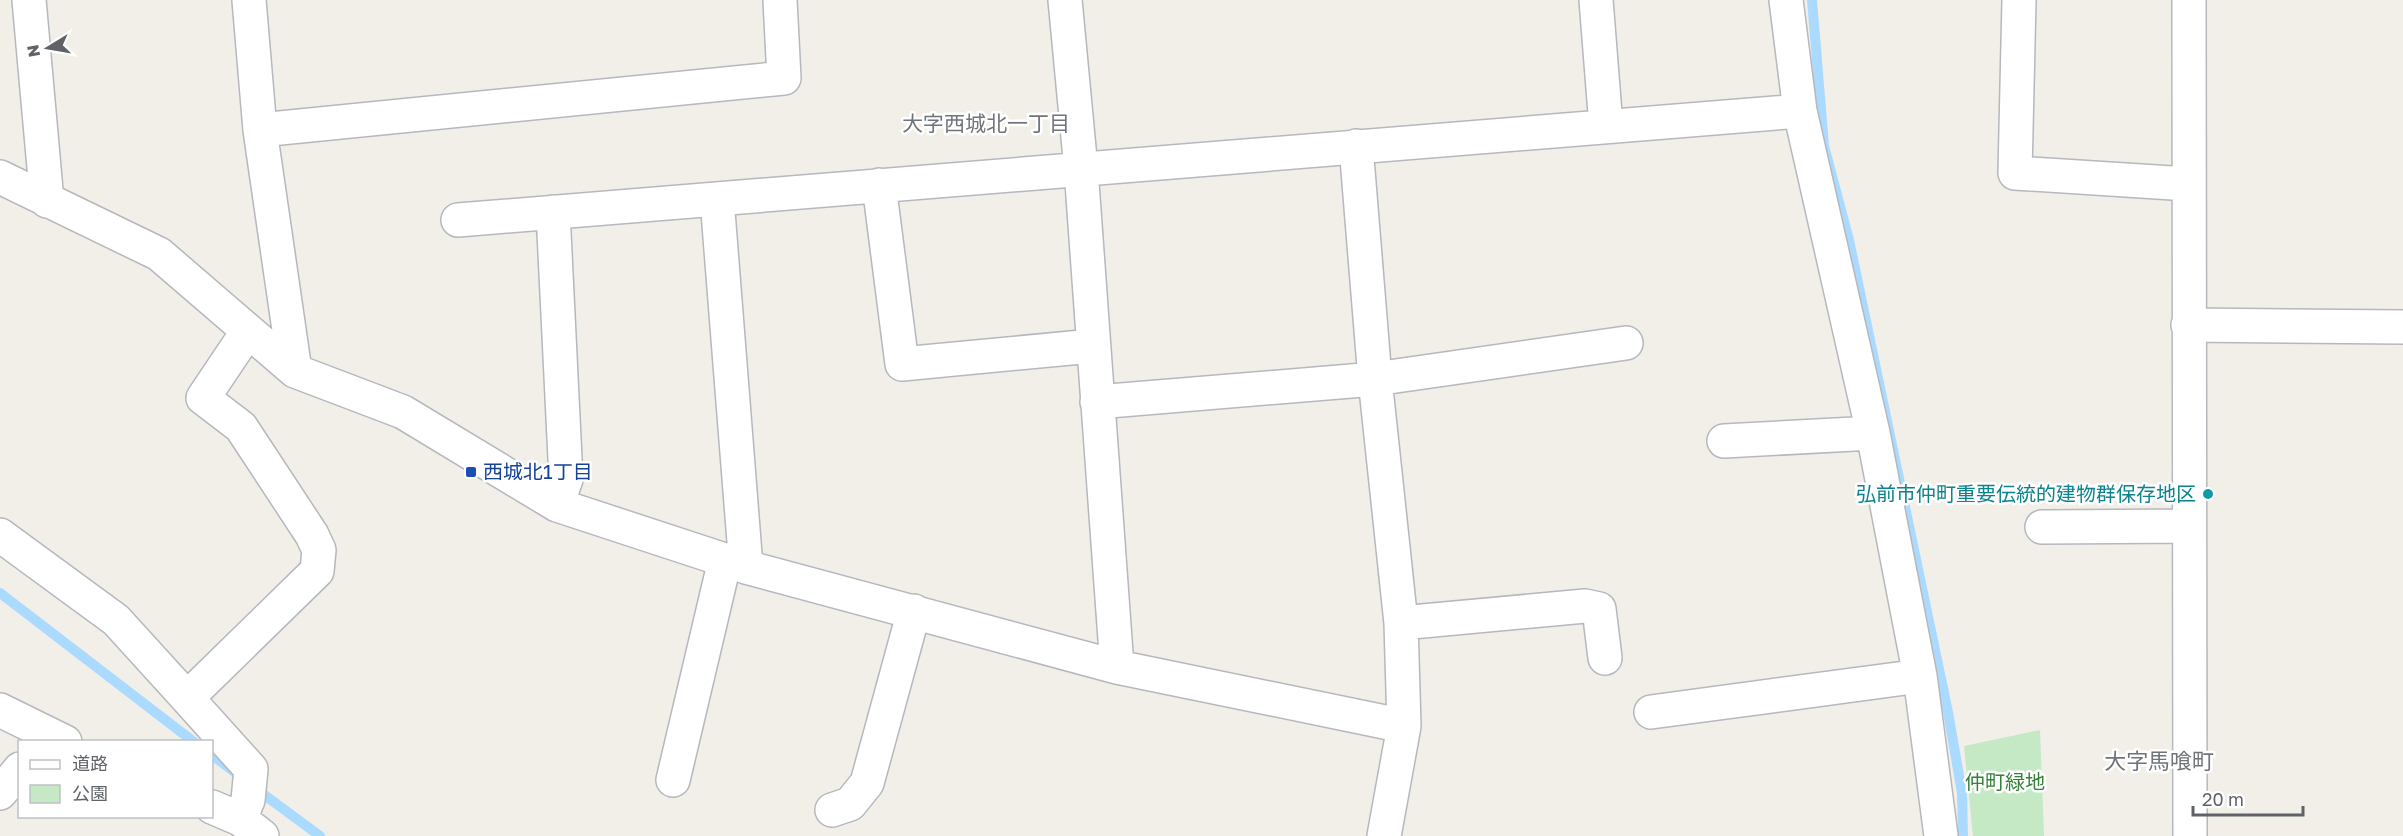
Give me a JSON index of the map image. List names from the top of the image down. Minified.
{"districts":["大字西城北一丁目","大字馬喰町"],"parks":["仲町緑地"],"places":{"transit":["西城北1丁目"],"other":["弘前市仲町重要伝統的建物群保存地区"]},"legend":["道路","公園"],"scale_bar":"20 m","north":"left"}
